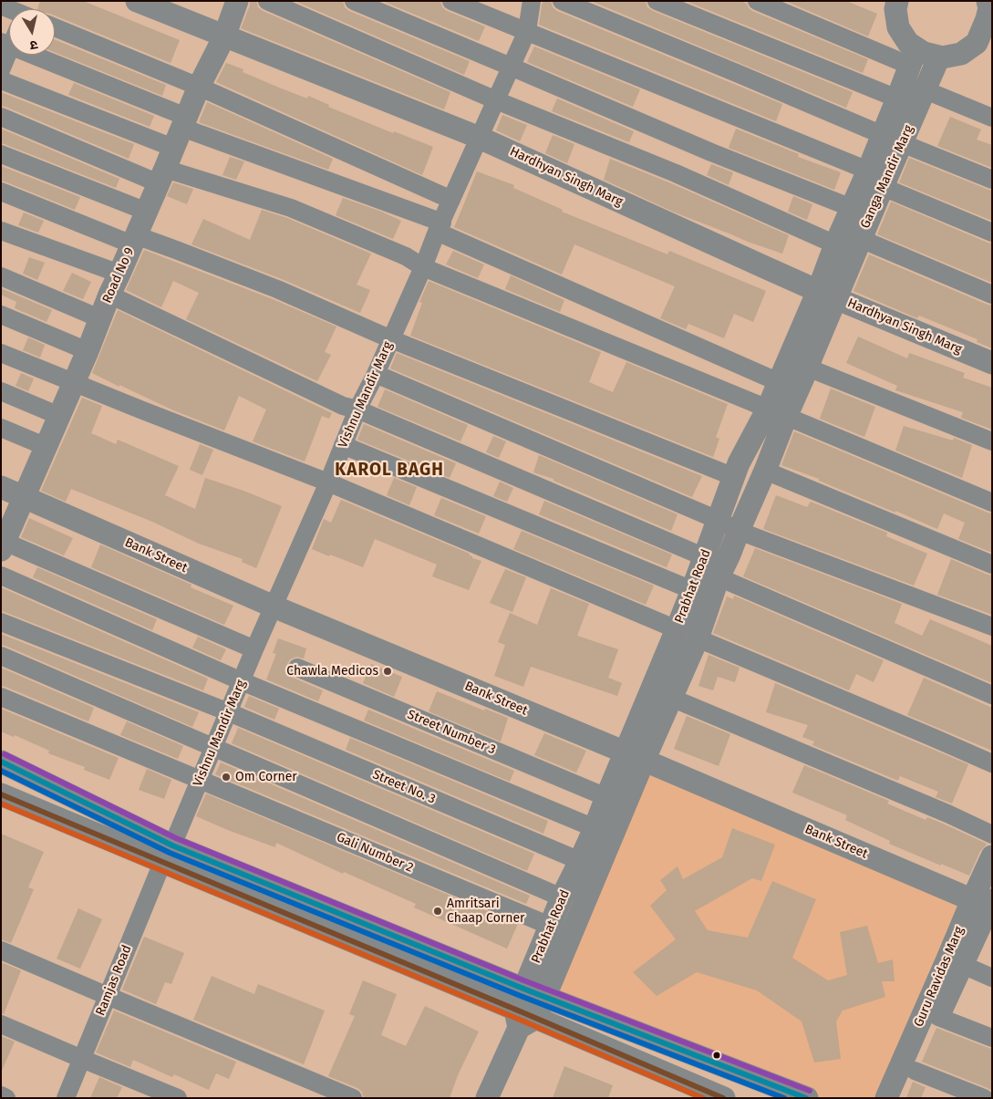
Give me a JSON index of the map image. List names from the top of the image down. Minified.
{"streets":{"street":["Hardhyan Singh Marg","Ganga Mandir Marg","Road No 9","Vishnu Mandir Marg","Bank Street","Prabhat Road","Street Number 3","Street No. 3","Gali Number 2","Guru Ravidas Marg","Ramjas Road"]},"crossings":[["Hardhyan Singh Marg","Ganga Mandir Marg"],["Hardhyan Singh Marg","Road No 9"],["Hardhyan Singh Marg","Vishnu Mandir Marg"],["Hardhyan Singh Marg","Prabhat Road"],["Ganga Mandir Marg","Prabhat Road"],["Road No 9","Bank Street"],["Vishnu Mandir Marg","Bank Street"],["Vishnu Mandir Marg","Street No. 3"],["Vishnu Mandir Marg","Gali Number 2"],["Vishnu Mandir Marg","Ramjas Road"],["Bank Street","Prabhat Road"],["Bank Street","Guru Ravidas Marg"],["Prabhat Road","Street Number 3"],["Prabhat Road","Street No. 3"],["Prabhat Road","Gali Number 2"]],"districts":["KAROL BAGH"],"places":["Chawla Medicos","Om Corner","Amritsari Chaap Corner"],"north":"bottom"}
